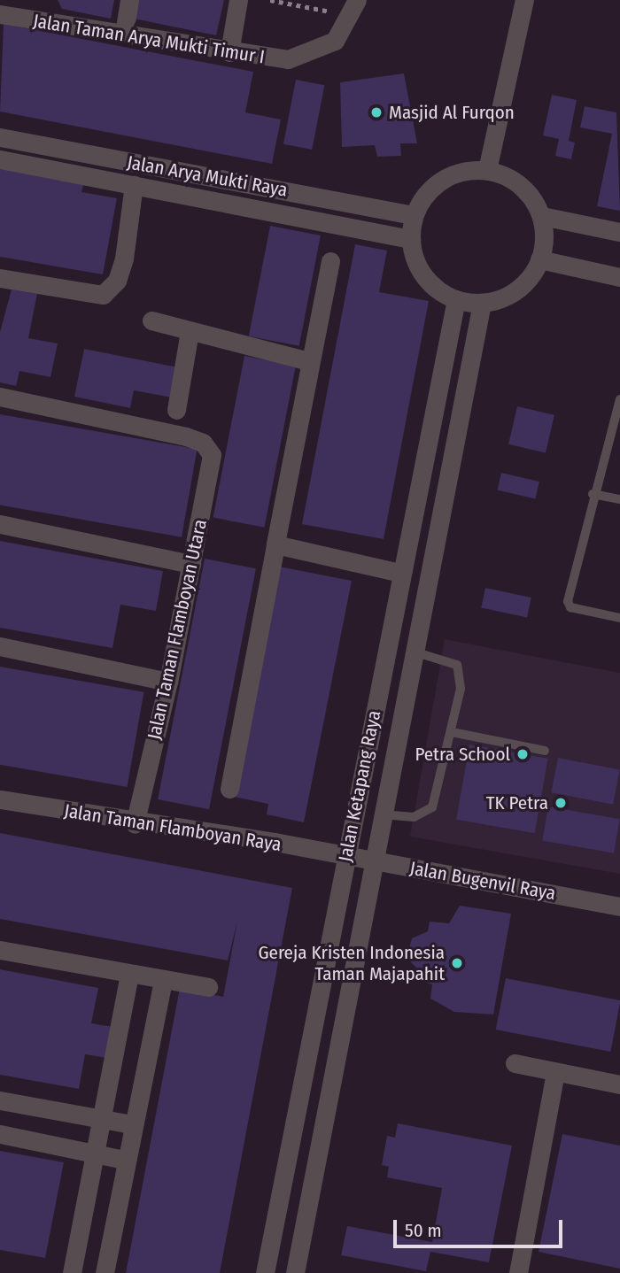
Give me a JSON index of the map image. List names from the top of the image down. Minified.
{"streets":{"street":["Jalan Taman Arya Mukti Timur I","Jalan Arya Mukti Raya","Jalan Taman Flamboyan Utara","Jalan Ketapang Raya","Jalan Taman Flamboyan Raya","Jalan Bugenvil Raya"]},"crossings":[["Jalan Arya Mukti Raya","Jalan Ketapang Raya"],["Jalan Taman Flamboyan Utara","Jalan Taman Flamboyan Raya"],["Jalan Ketapang Raya","Jalan Taman Flamboyan Raya"],["Jalan Ketapang Raya","Jalan Bugenvil Raya"],["Jalan Taman Flamboyan Raya","Jalan Bugenvil Raya"]],"places":["Masjid Al Furqon","Petra School","TK Petra","Gereja Kristen Indonesia Taman Majapahit"],"scale_bar":"50 m"}
